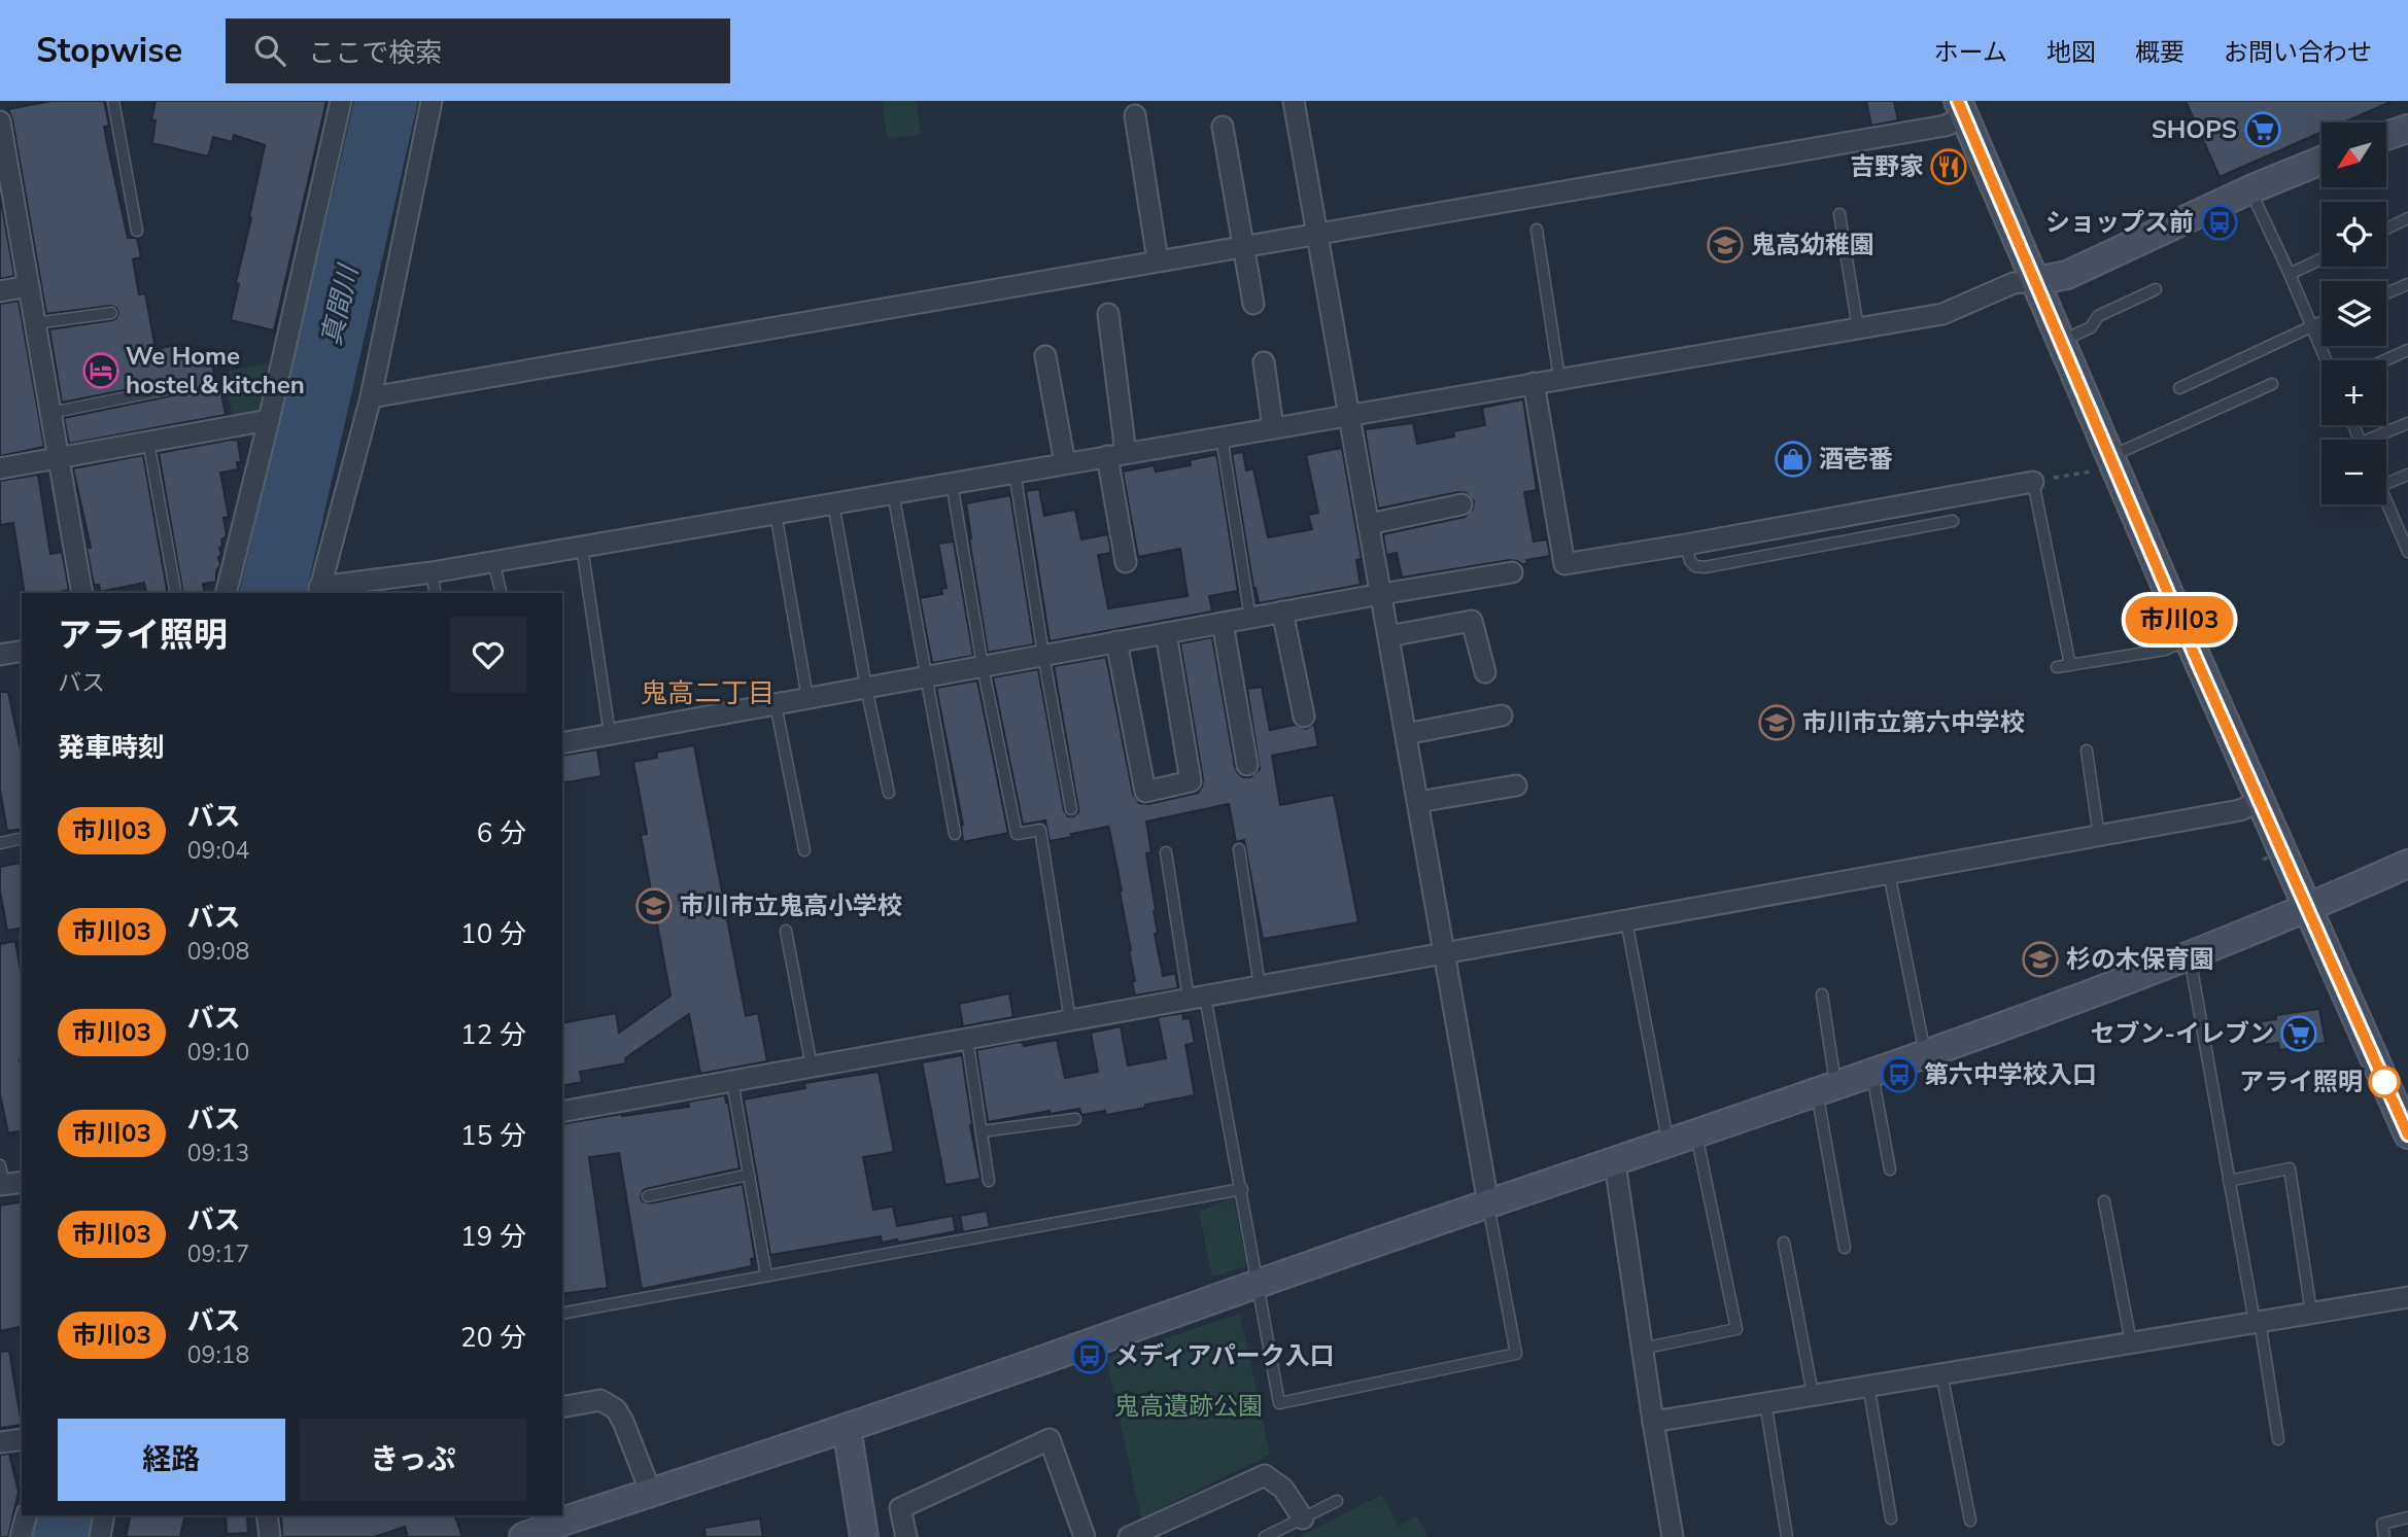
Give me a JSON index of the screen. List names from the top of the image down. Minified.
{"districts":["鬼高二丁目"],"water":["真間川"],"parks":["鬼高遺跡公園"],"places":{"supermarket":["SHOPS","セブン-イレブン"],"restaurant":["吉野家"],"bus stop":["ショップス前","第六中学校入口","メディアパーク入口"],"school or university":["鬼高幼稚園","市川市立第六中学校","市川市立鬼高小学校","杉の木保育園"],"hotel":["We Home hostel＆kitchen"],"shop":["酒壱番"],"other":["アライ照明"]},"lines":["bus line 市川03"],"north":"bottom left","page":{"header":"Stopwise","search":"ここで検索","nav":["ホーム","地図","概要","お問い合わせ"],"on_map":"市川03","map_buttons":["+","−"],"heading":[["アライ照明","バス"],"発車時刻"],"list":[{"mark":"市川03","name":"バス","note":"09:04","value":"6 分"},{"mark":"市川03","name":"バス","note":"09:08","value":"10 分"},{"mark":"市川03","name":"バス","note":"09:10","value":"12 分"},{"mark":"市川03","name":"バス","note":"09:13","value":"15 分"},{"mark":"市川03","name":"バス","note":"09:17","value":"19 分"},{"mark":"市川03","name":"バス","note":"09:18","value":"20 分"}],"buttons":["経路","きっぷ"]}}
